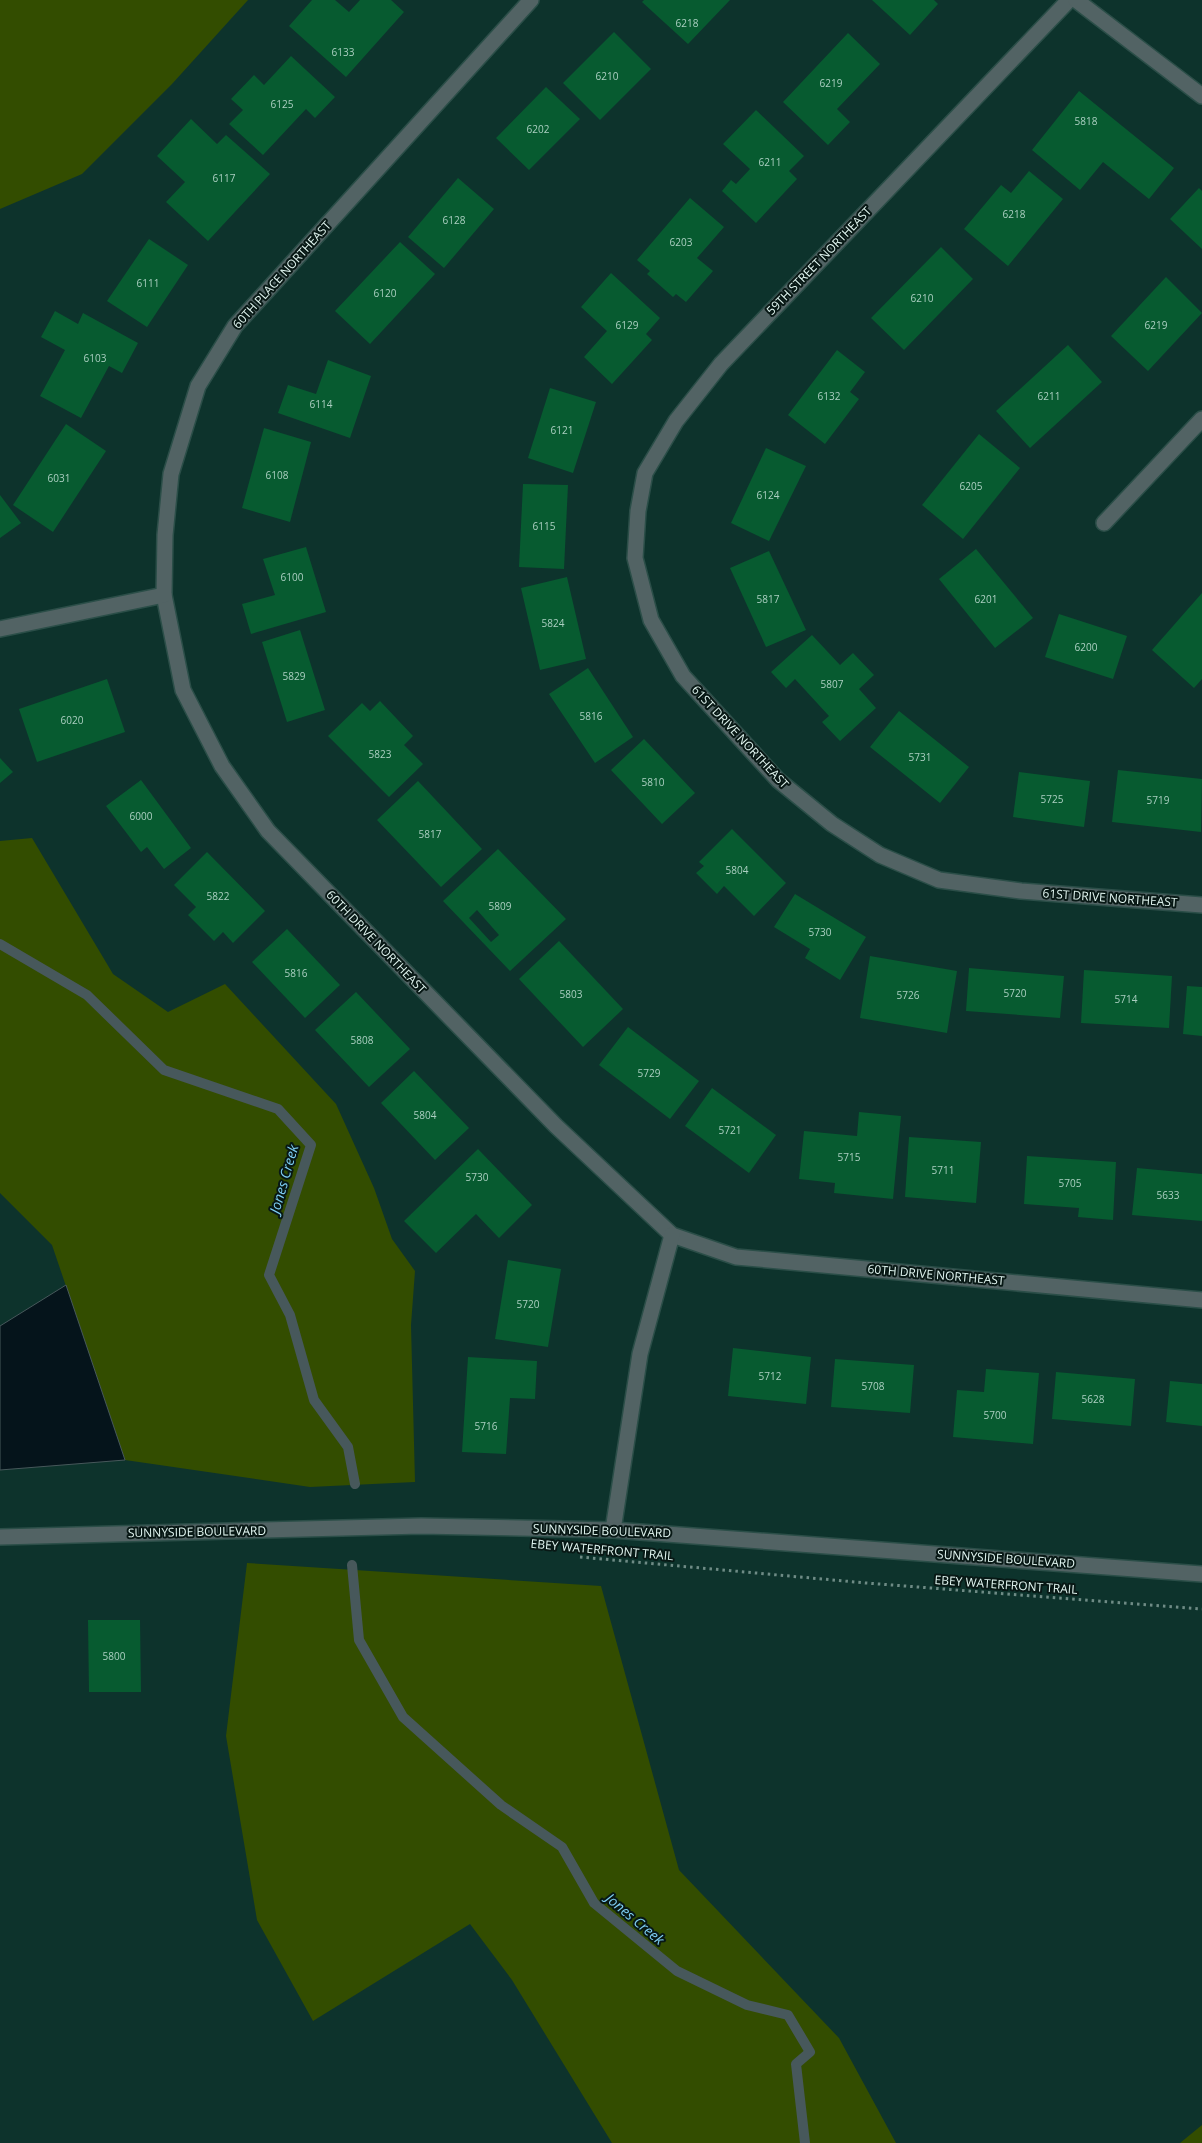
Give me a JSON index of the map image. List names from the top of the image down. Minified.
{"streets":{"street":["59TH STREET NORTHEAST","60TH PLACE NORTHEAST","61ST DRIVE NORTHEAST","60TH DRIVE NORTHEAST","SUNNYSIDE BOULEVARD"],"path":["EBEY WATERFRONT TRAIL"]},"crossings":[["59TH STREET NORTHEAST","61ST DRIVE NORTHEAST"],["60TH PLACE NORTHEAST","60TH DRIVE NORTHEAST"]],"water":["Jones Creek"],"house_numbers":["6218","6133","6210","6219","6125","5818","6202","6211","6117","6218","6128","6203","6111","6120","6210","6129","6219","6103","6132","6211","6114","6121","6108","6031","6205","6124","6115","6100","5817","6201","5824","6200","5829","5807","5816","6020","5823","5731","5810","5725","5719","6000","5817","5804","5822","5809","5730","5816","5720","5803","5726","5714","5808","5729","5804","5721","5715","5711","5730","5705","5633","5720","5712","5708","5628","5700","5716","5800"]}
